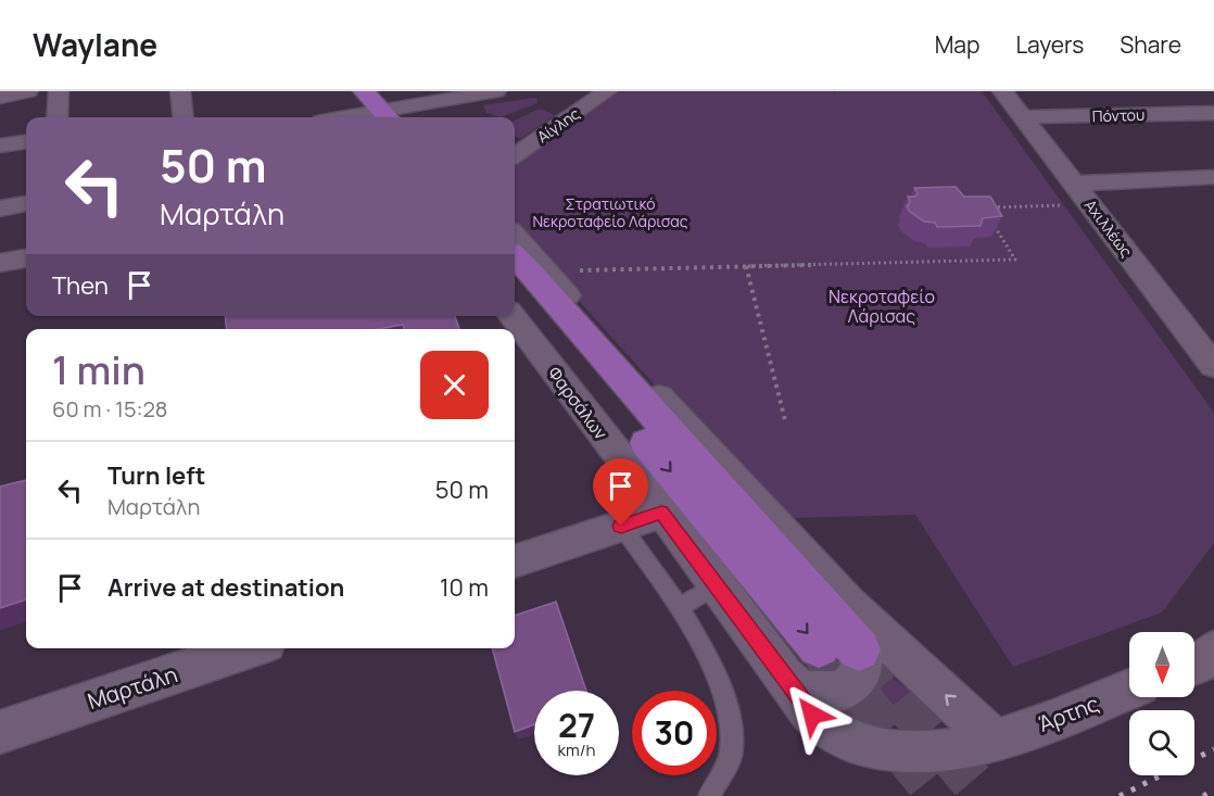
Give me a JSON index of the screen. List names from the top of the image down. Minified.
{"streets":{"main road":["Φαρσάλων"],"street":["Πόντου","Αίγλης","Αχιλλέως","Μαρτάλη","Άρτης"]},"crossings":[["Πόντου","Αχιλλέως"],["Φαρσάλων","Άρτης"]],"parks":["Στρατιωτικό Νεκροταφείο Λάρισας","Νεκροταφείο Λάρισας"],"north":"bottom","page":{"header":"Waylane","nav":["Map","Layers","Share"],"turn":["50 m","Μαρτάλη"],"then":"Then","heading":["1 min","60 m · 15:28"],"list":[{"name":"Turn left","note":"Μαρτάλη","value":"50 m"},{"name":"Arrive at destination","value":"10 m"}],"speed":"27 km/h","limit":"30"}}
